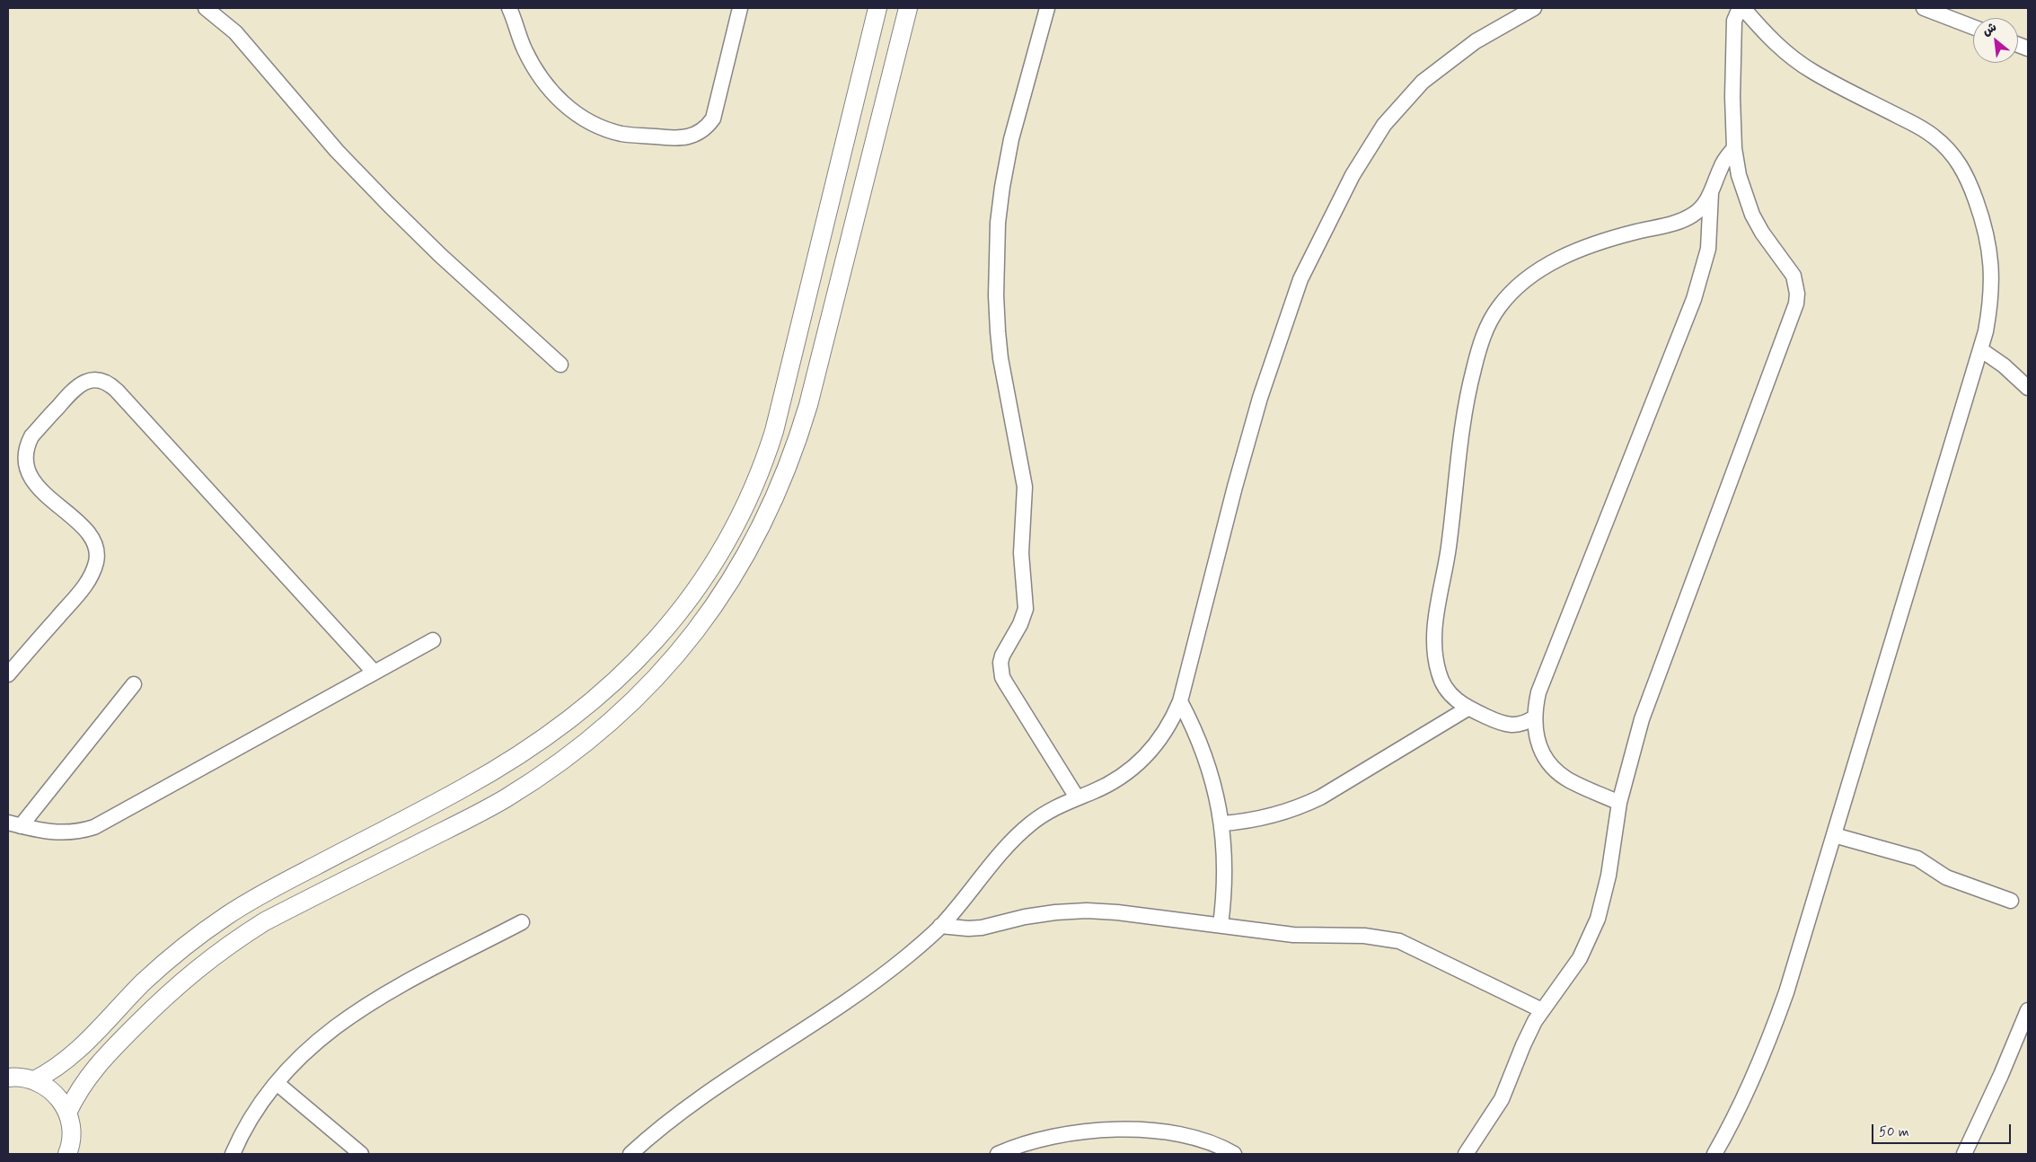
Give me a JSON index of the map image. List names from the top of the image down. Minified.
{"scale_bar":"50 m","north":"top left"}
